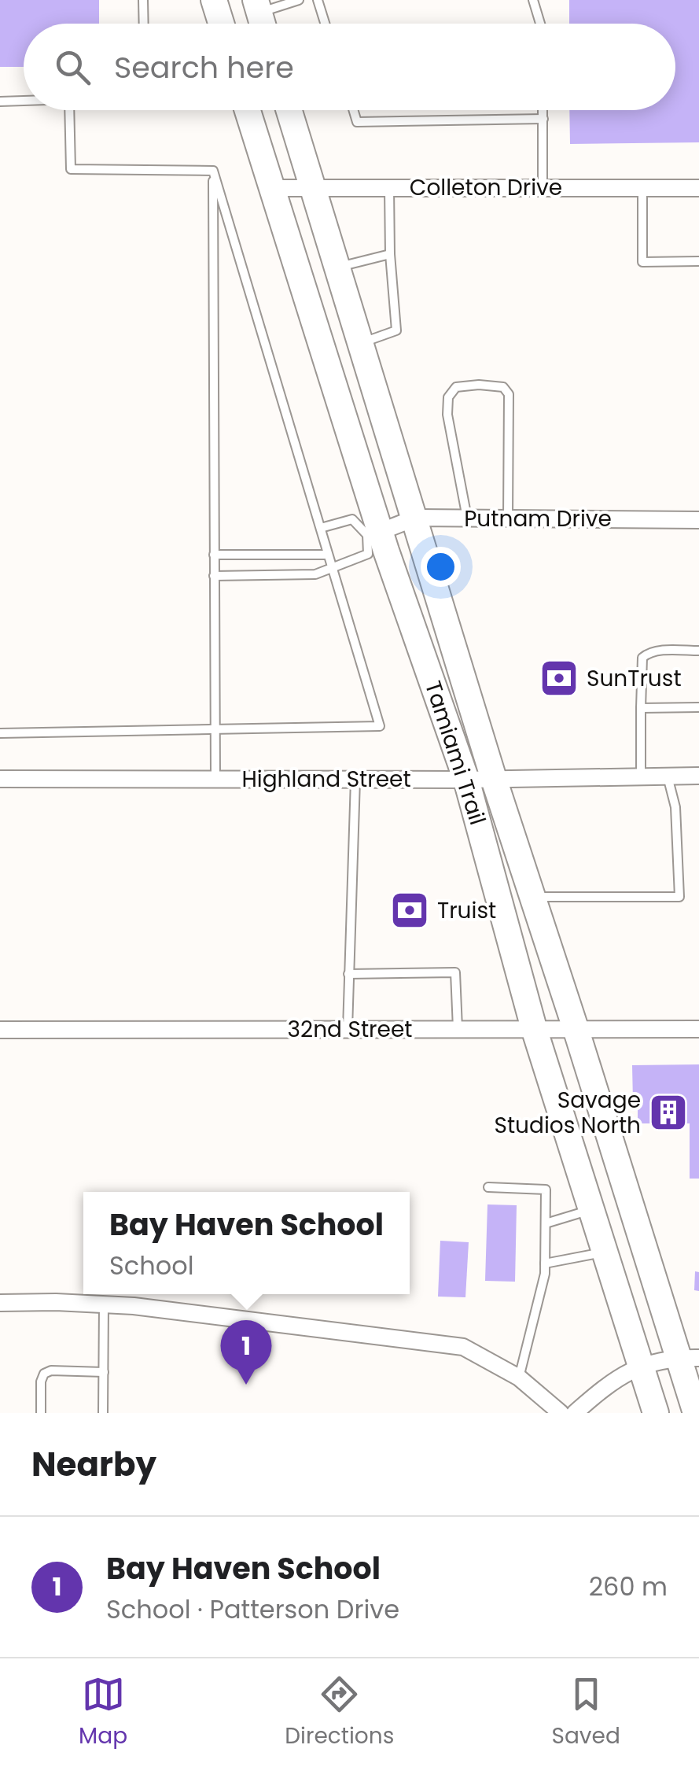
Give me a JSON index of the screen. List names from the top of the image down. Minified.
{"streets":{"main road":["Tamiami Trail"],"street":["Colleton Drive","Putnam Drive","Highland Street","32nd Street"]},"crossings":[["Colleton Drive","Tamiami Trail"],["Putnam Drive","Tamiami Trail"],["Tamiami Trail","Highland Street"],["Tamiami Trail","32nd Street"]],"places":{"bank":["SunTrust","Truist"],"building":["Savage Studios North"]},"page":{"search":"Search here","popup":["Bay Haven School","School"],"pins":"1","heading":"Nearby","list":[{"mark":"1","name":"Bay Haven School","note":"School · Patterson Drive","value":"260 m"}],"nav":["Map","Directions","Saved"]}}
